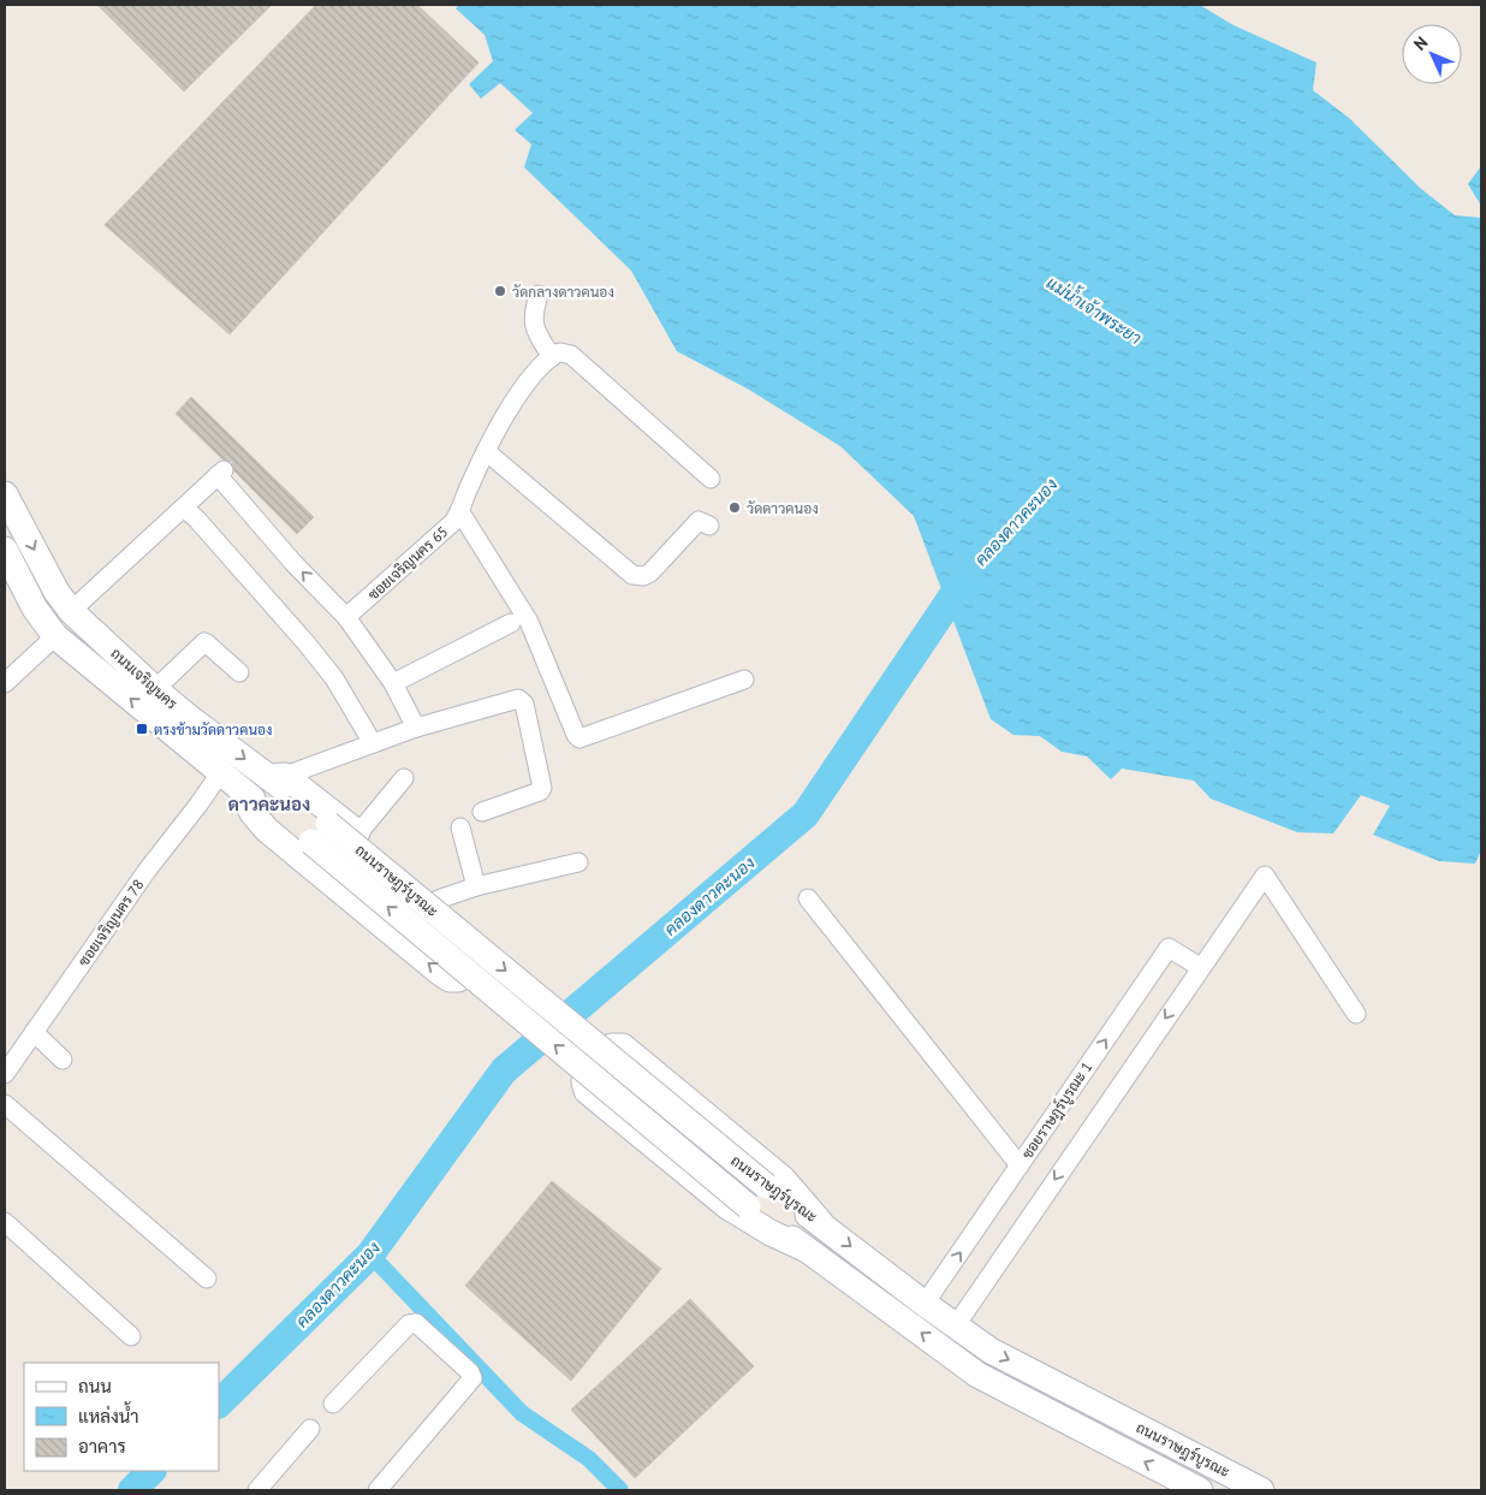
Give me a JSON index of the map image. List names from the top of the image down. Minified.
{"streets":{"main road":["ถนนเจริญนคร","ถนนราษฎร์บูรณะ"],"street":["ซอยเจริญนคร 65","ซอยเจริญนคร 78","ซอยราษฎร์บูรณะ 1"]},"crossings":[["ถนนเจริญนคร","ถนนราษฎร์บูรณะ"],["ถนนเจริญนคร","ซอยเจริญนคร 78"],["ถนนราษฎร์บูรณะ","ซอยราษฎร์บูรณะ 1"]],"districts":["ดาวคะนอง"],"water":["แม่น้ำเจ้าพระยา","คลองดาวคะนอง"],"places":{"other":["วัดกลางดาวคนอง","วัดดาวคนอง"],"transit":["ตรงข้ามวัดดาวคนอง"]},"legend":["ถนน","แหล่งน้ำ","อาคาร"],"north":"top left"}
